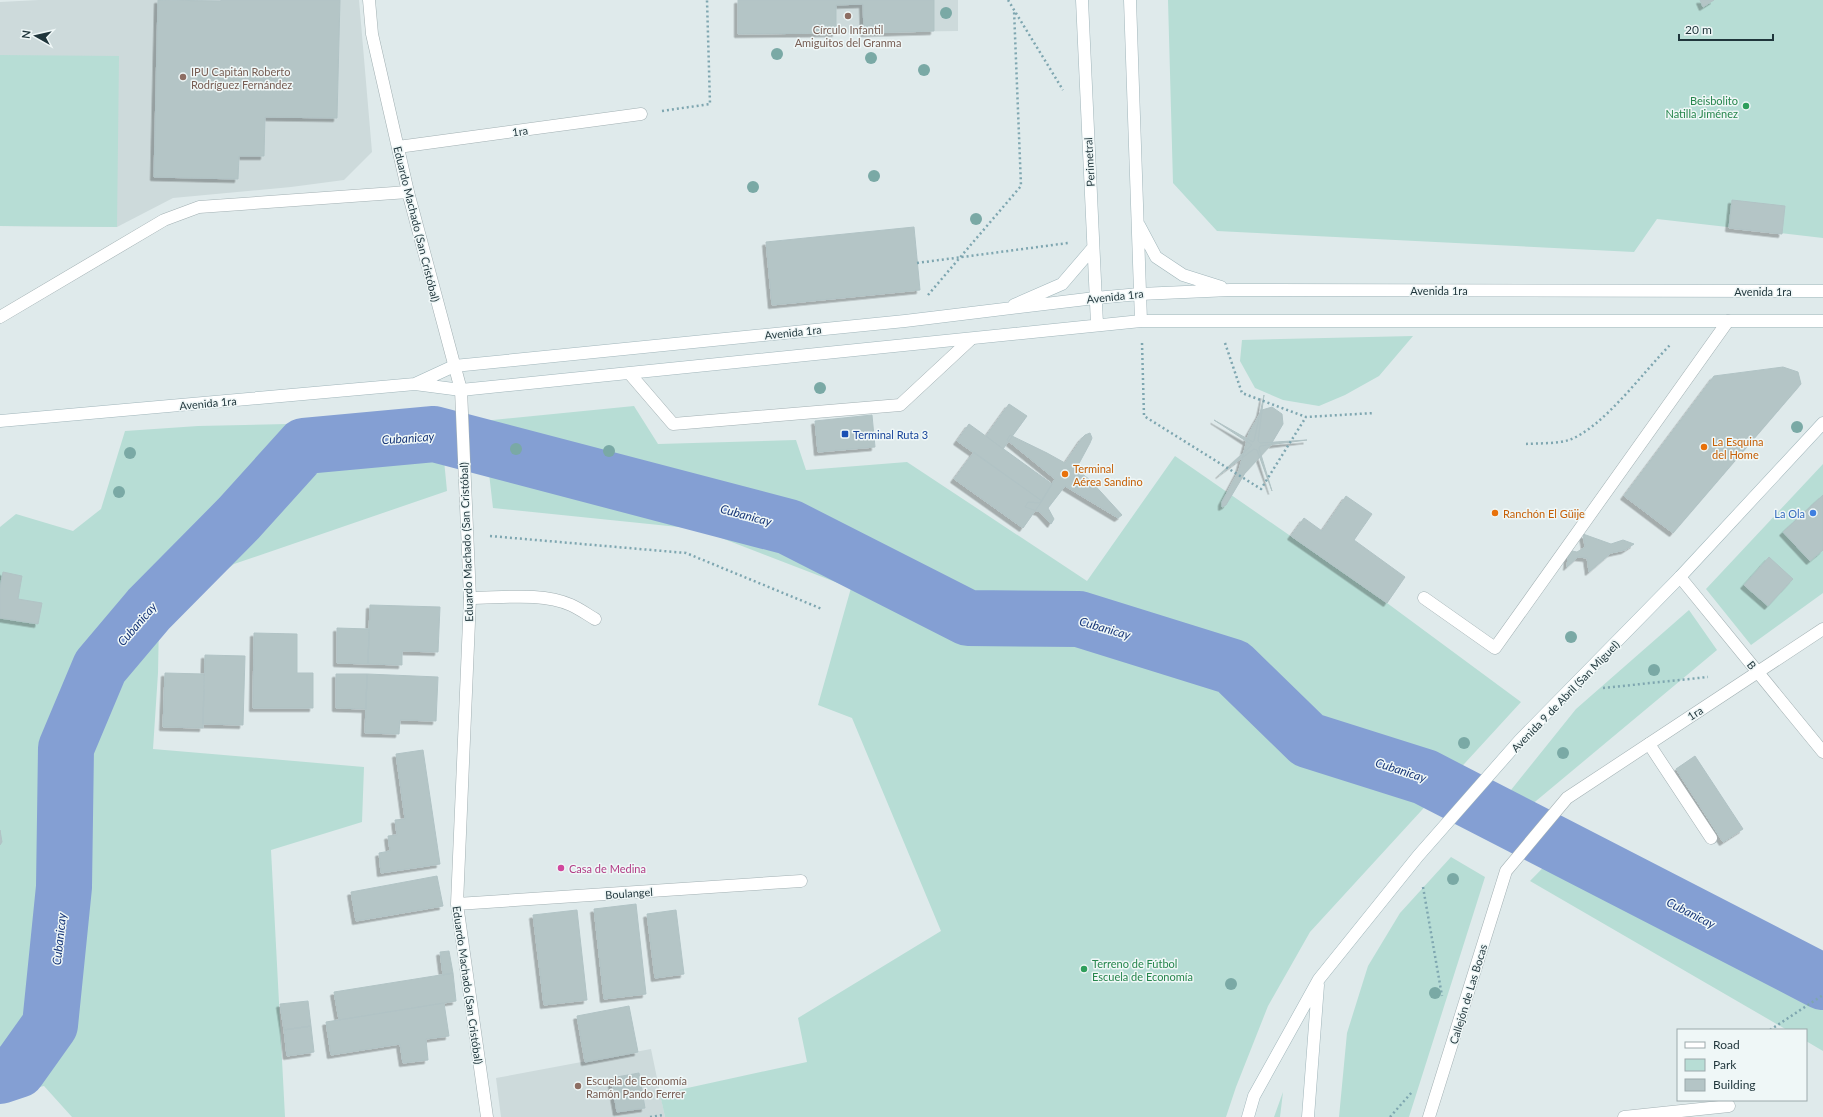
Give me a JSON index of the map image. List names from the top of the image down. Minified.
{"streets":{"street":["1ra","Perimetral","Eduardo Machado (San Cristóbal)","Avenida 1ra","B","Avenida 9 de Abril (San Miguel)","Boulangel","Callejón de Las Bocas"]},"crossings":[["1ra","Eduardo Machado (San Cristóbal)"],["1ra","B"],["1ra","Callejón de Las Bocas"],["Perimetral","Avenida 1ra"],["Eduardo Machado (San Cristóbal)","Avenida 1ra"],["Eduardo Machado (San Cristóbal)","Boulangel"],["B","Avenida 9 de Abril (San Miguel)"]],"water":["Cubanicay"],"places":{"other":["Círculo Infantil Amiguitos del Granma","IPU Capitán Roberto Rodríguez Fernández","Beisbolito Natilla Jiménez","La Esquina del Home","Terminal Aérea Sandino","Ranchón El Güije","La Ola","Casa de Medina","Terreno de Fútbol Escuela de Economía","Escuela de Economía Ramón Pando Ferrer"],"transit":["Terminal Ruta 3"]},"legend":["Road","Park","Building"],"scale_bar":"20 m","north":"left"}
